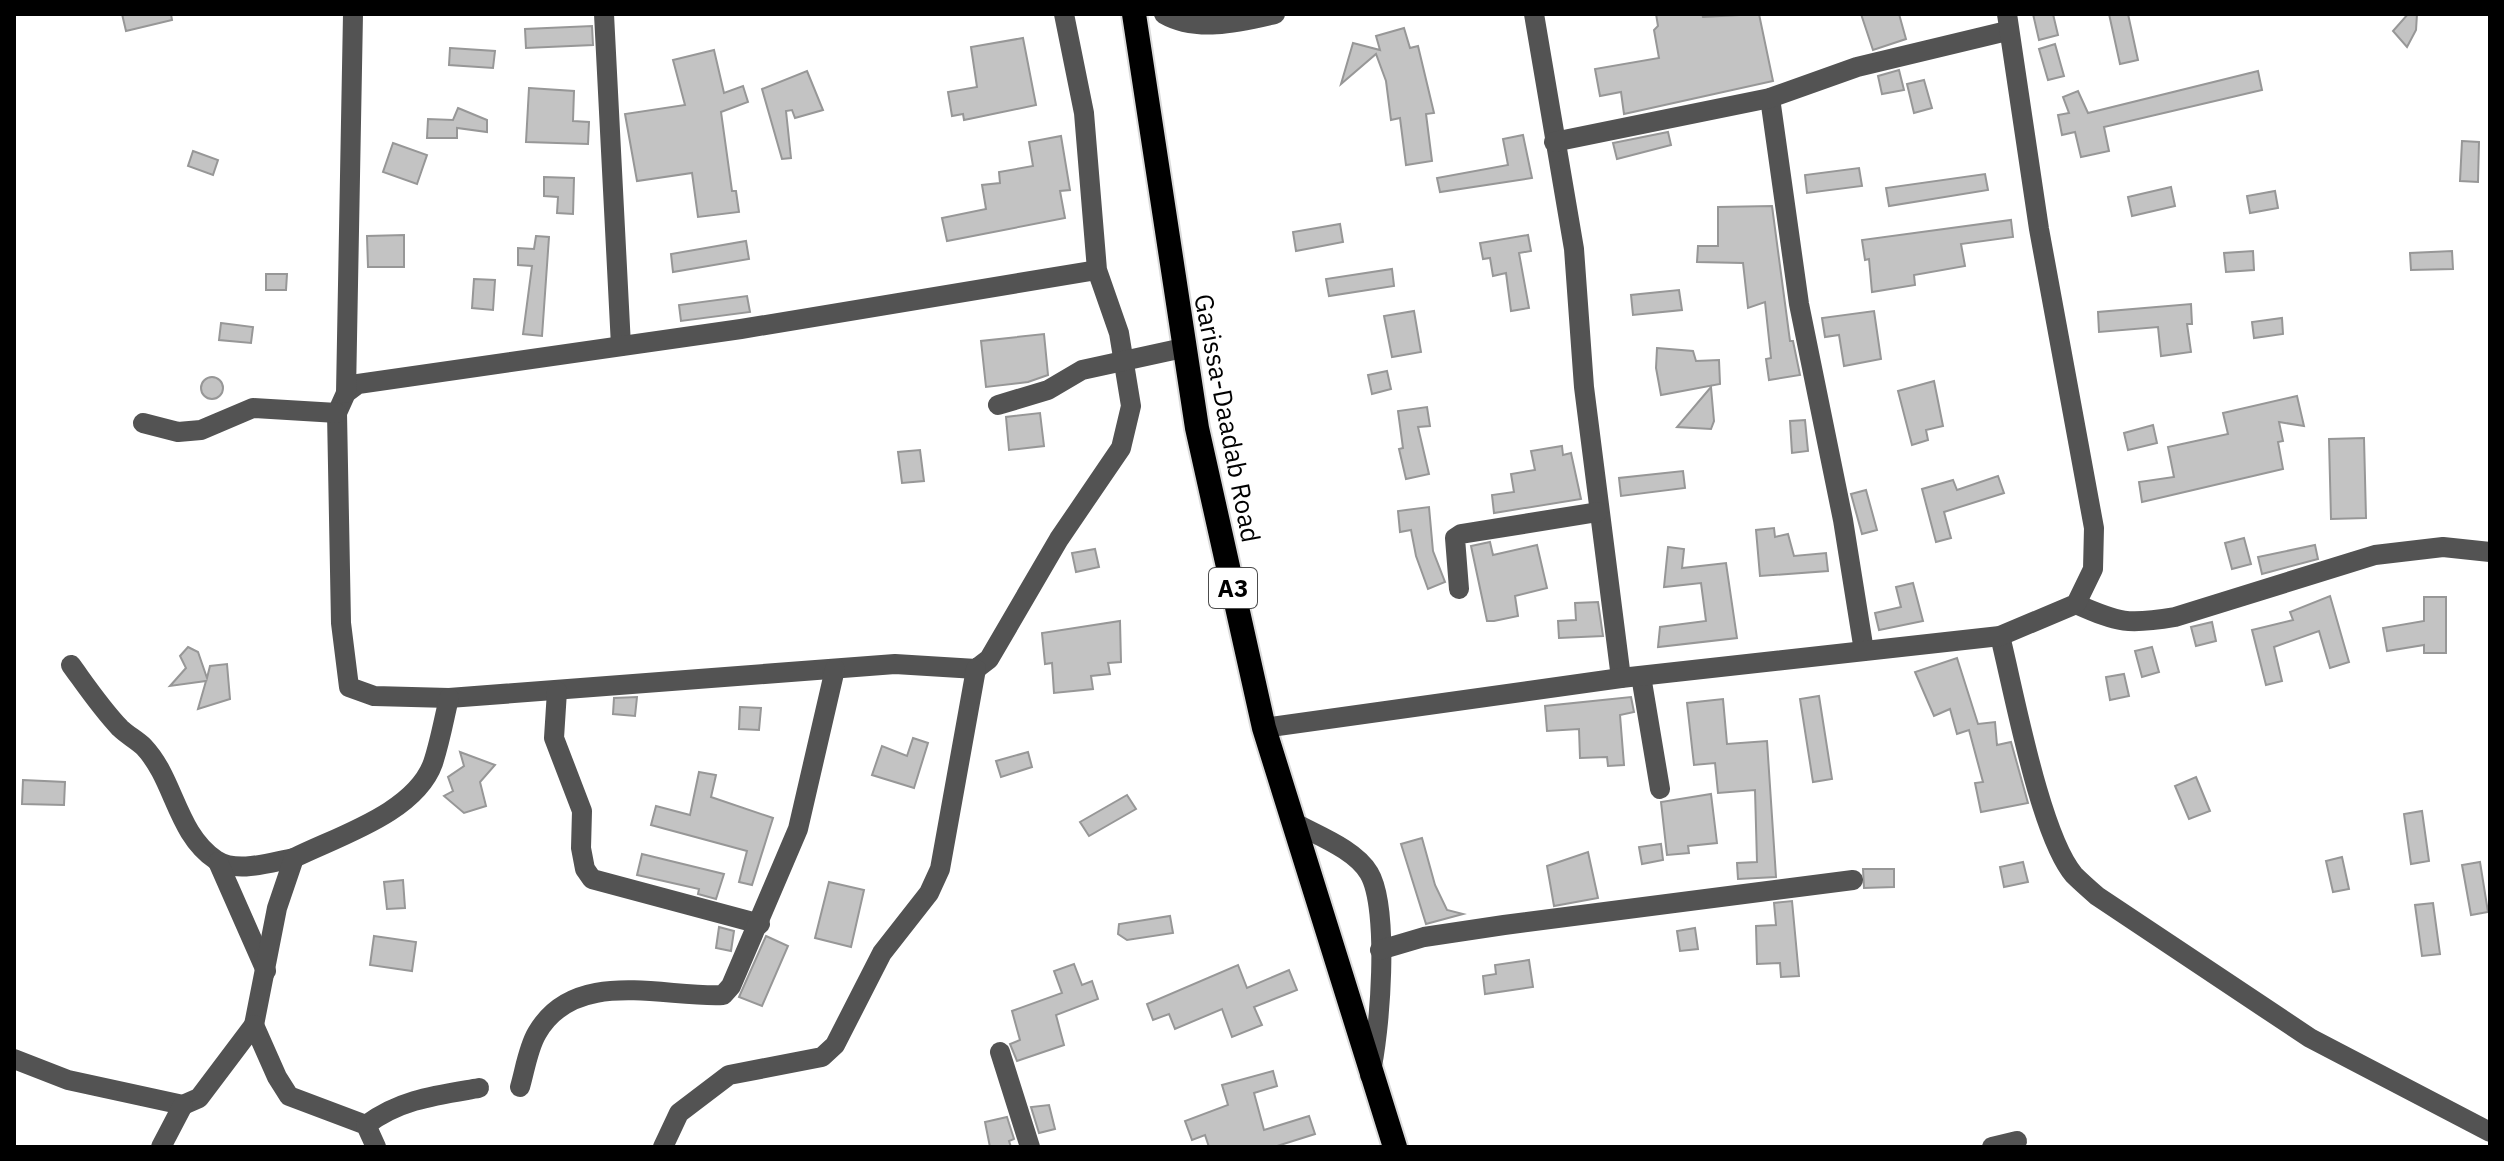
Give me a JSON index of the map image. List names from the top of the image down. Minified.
{"streets":{"highway":["Garissa-Daadab Road","A3"]}}
